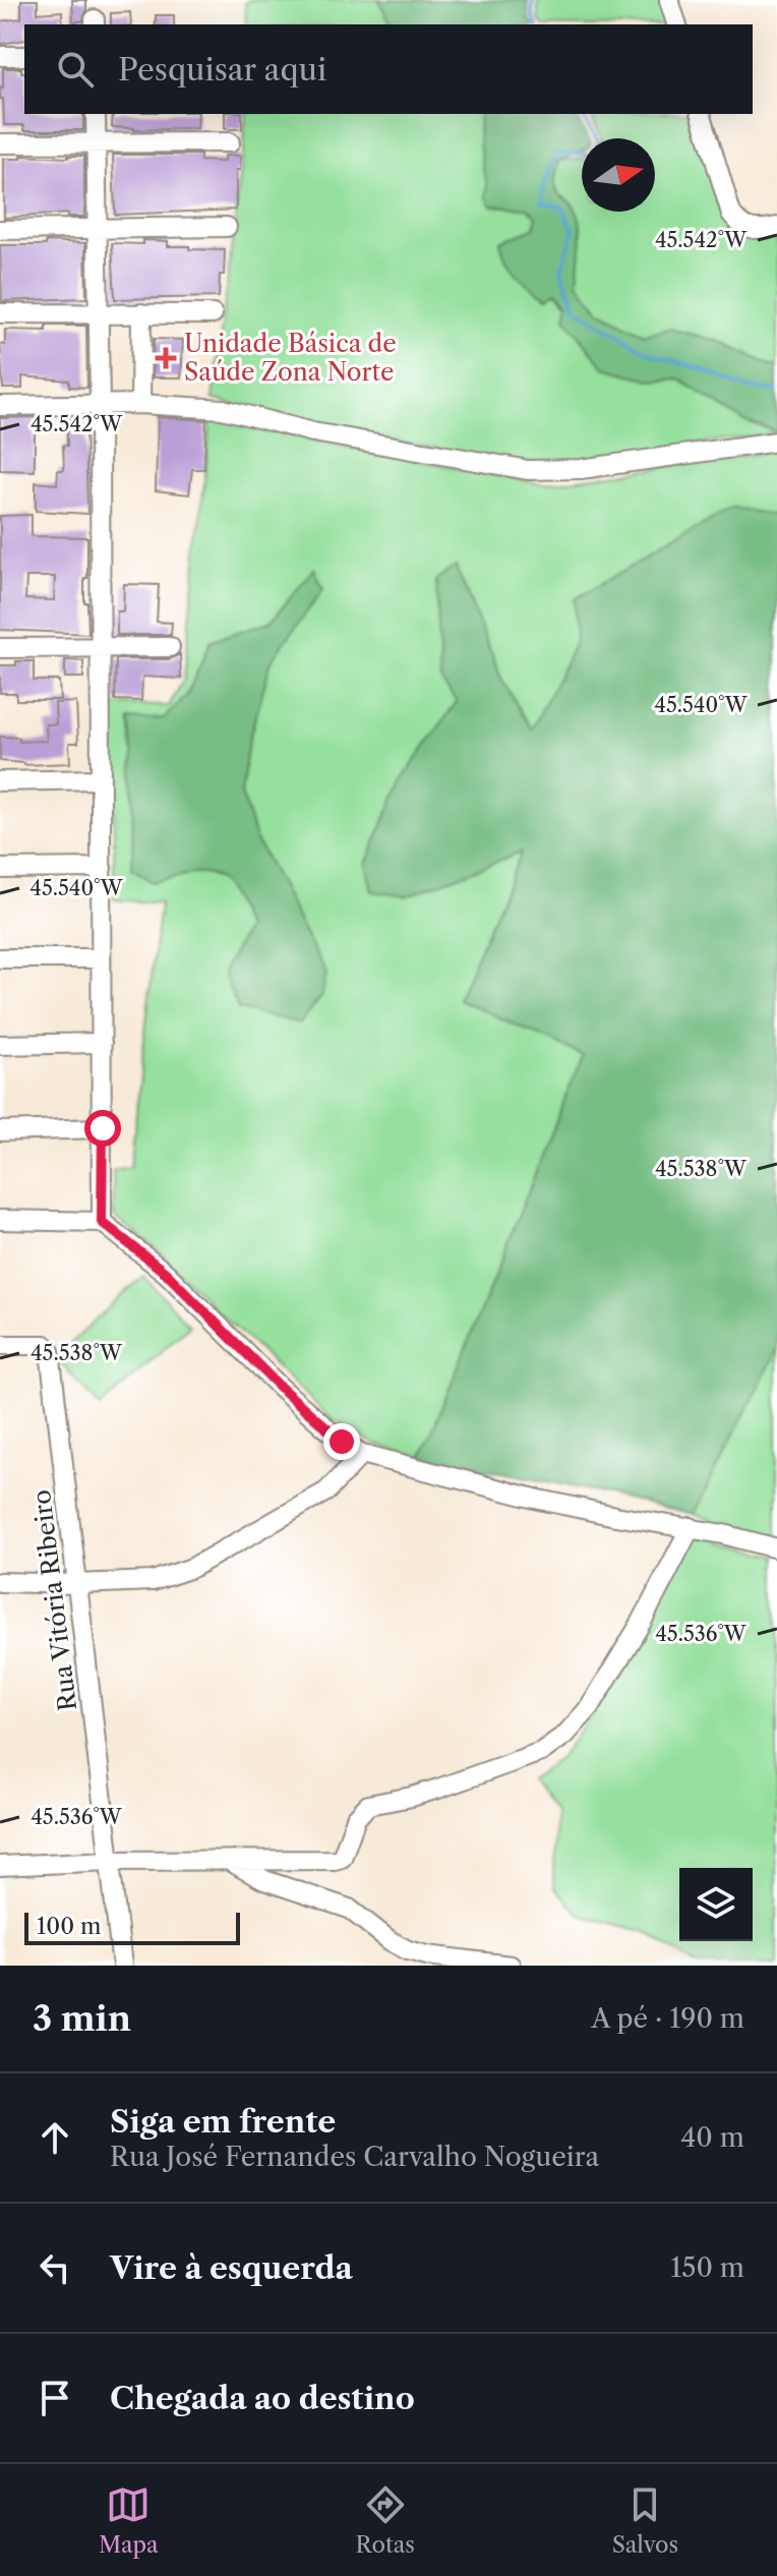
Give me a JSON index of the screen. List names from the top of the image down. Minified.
{"streets":{"street":["Rua Vitória Ribeiro"]},"places":{"health":["Unidade Básica de Saúde Zona Norte"]},"scale_bar":"100 m","north":"right","page":{"search":"Pesquisar aqui","scale":"100 m","heading":["3 min","A pé · 190 m"],"list":[["Siga em frente","Rua José Fernandes Carvalho Nogueira","40 m"],["Vire à esquerda","150 m"],"Chegada ao destino"],"nav":["Mapa","Rotas","Salvos"]},"coordinates":["45.542°W","45.540°W","45.538°W","45.536°W"]}
